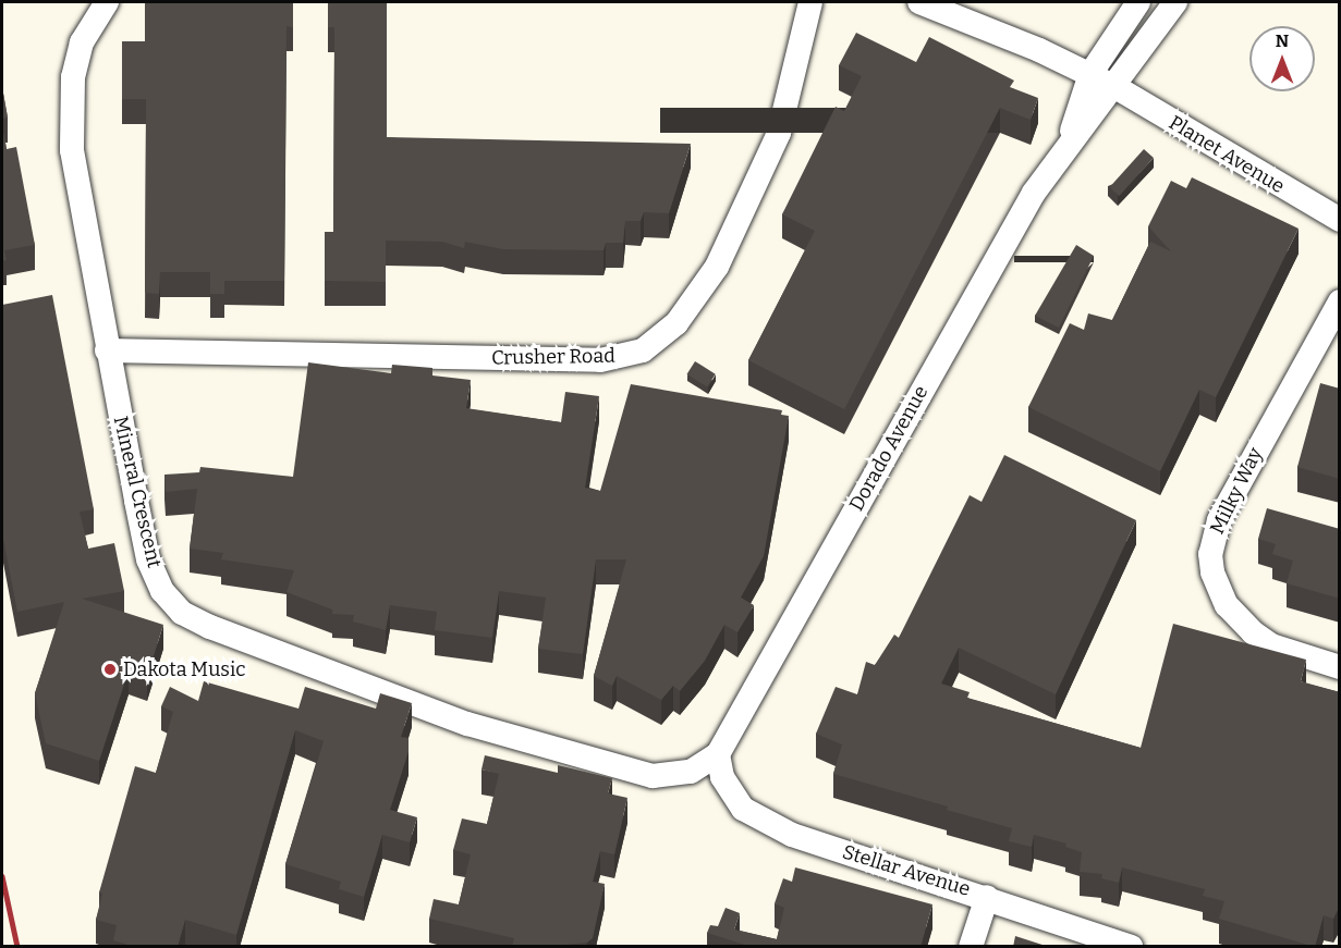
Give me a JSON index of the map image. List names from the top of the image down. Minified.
{"streets":{"street":["Planet Avenue","Crusher Road","Dorado Avenue","Milky Way","Mineral Crescent","Stellar Avenue"]},"crossings":[["Planet Avenue","Dorado Avenue"],["Crusher Road","Mineral Crescent"],["Dorado Avenue","Mineral Crescent"],["Dorado Avenue","Stellar Avenue"],["Mineral Crescent","Stellar Avenue"]],"places":["Dakota Music"],"north":"top"}
